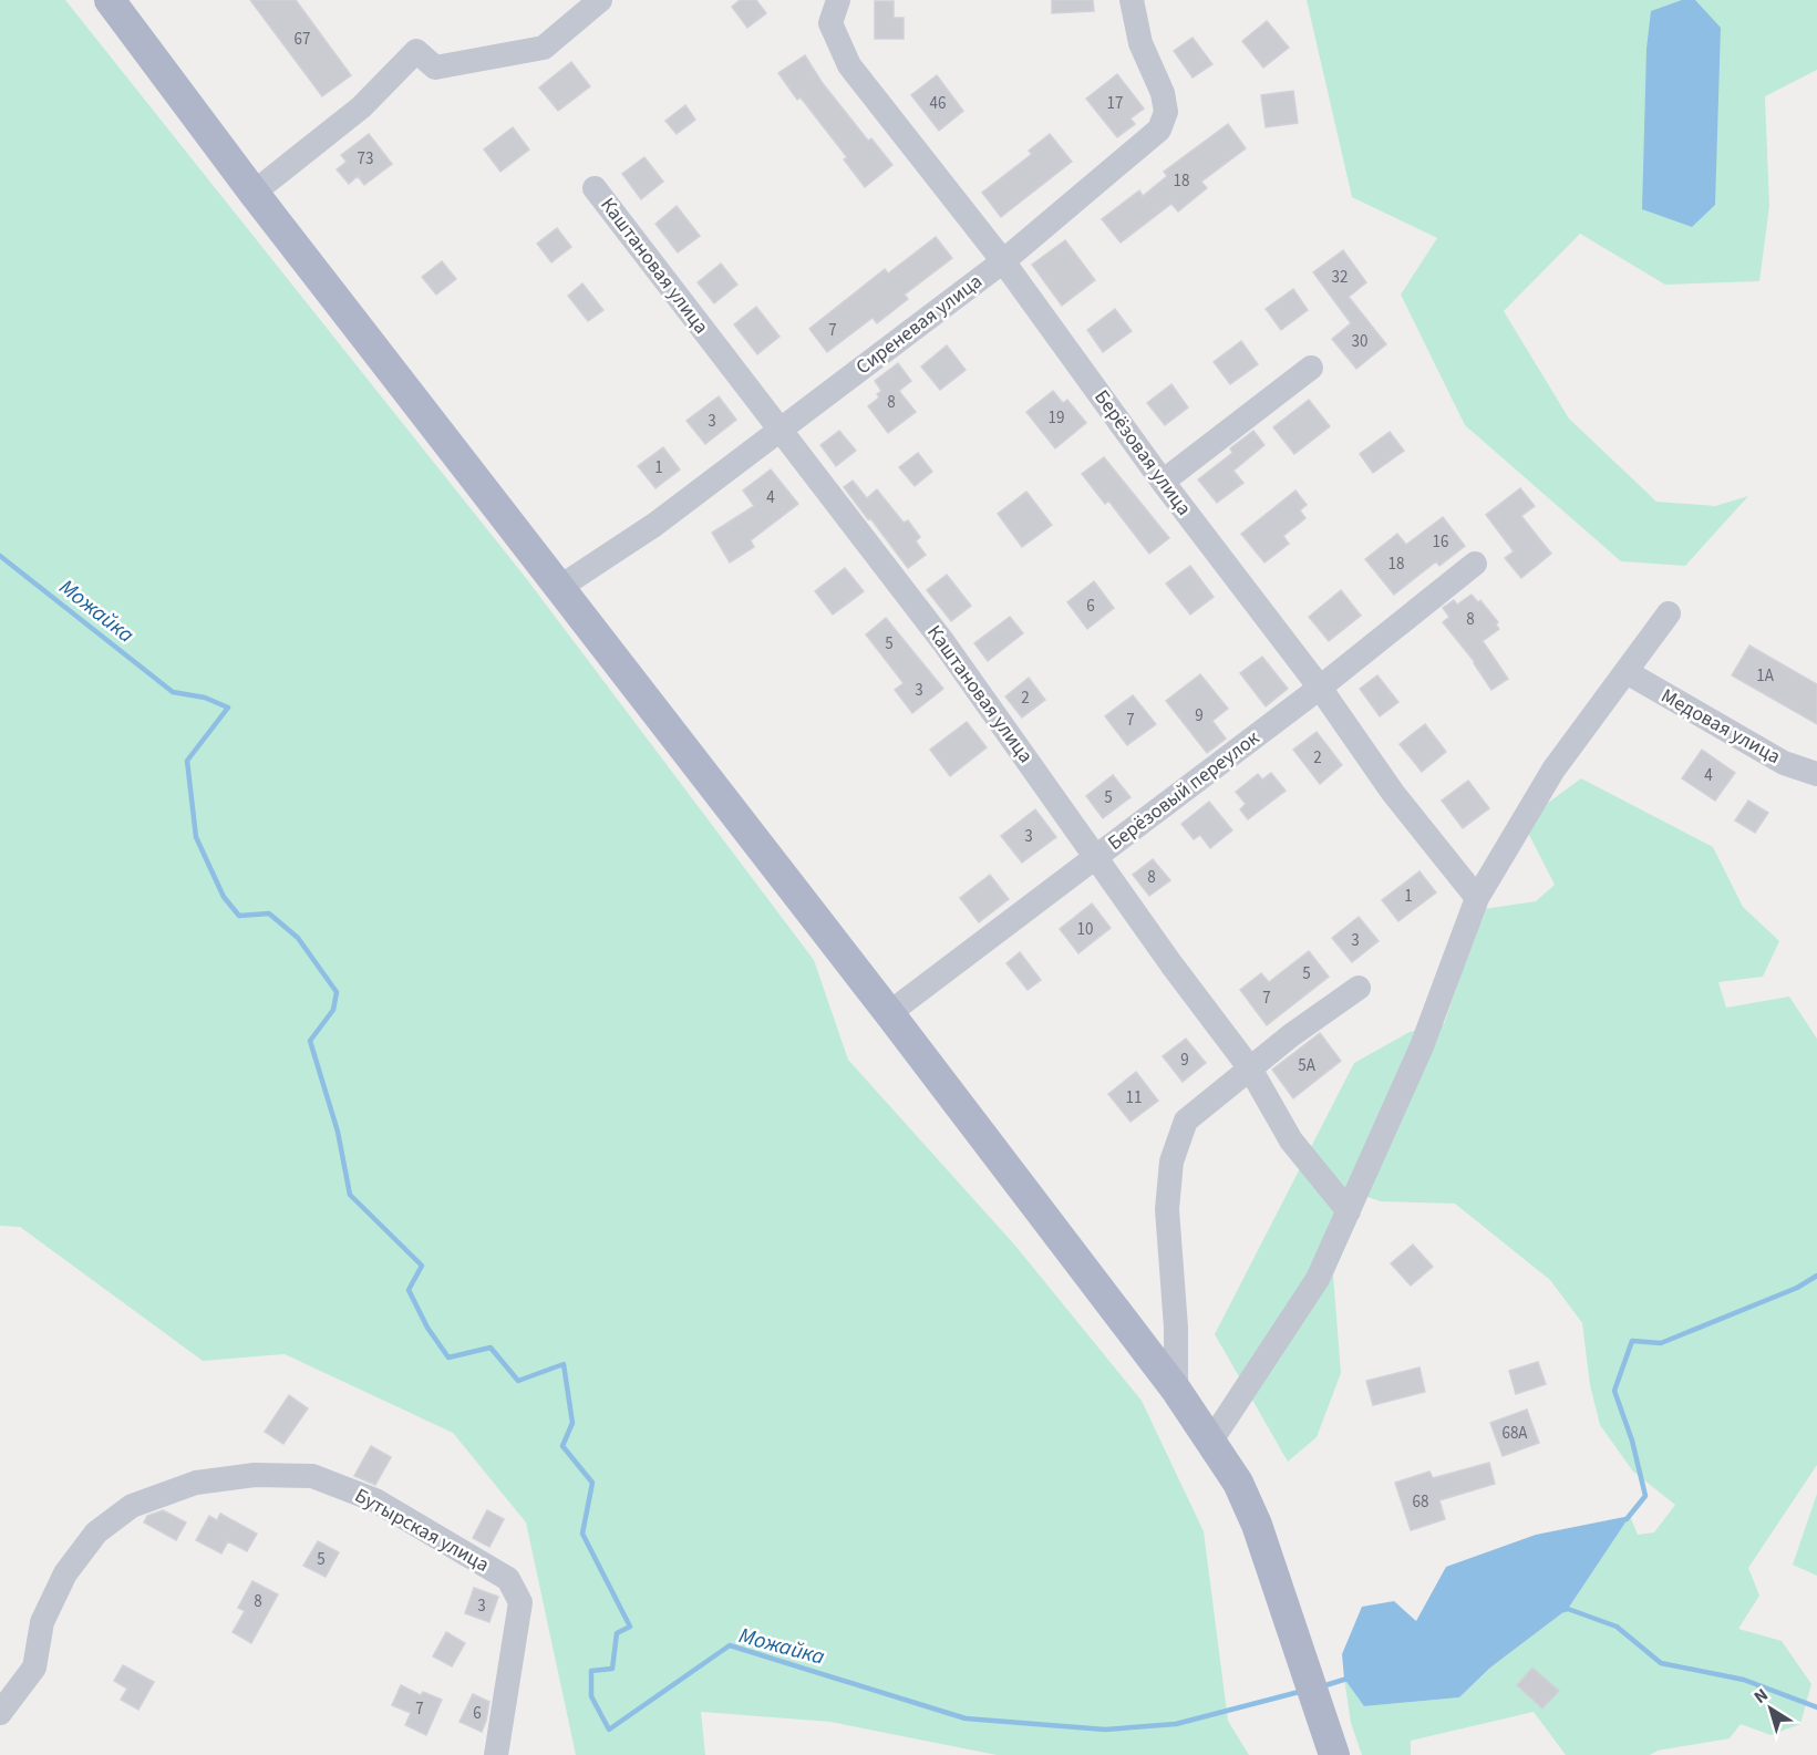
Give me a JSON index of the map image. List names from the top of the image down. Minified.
{"streets":{"street":["Каштановая улица","Сиреневая улица","Берёзовая улица","Медовая улица","Берёзовый переулок","Бутырская улица"]},"crossings":[["Каштановая улица","Сиреневая улица"],["Каштановая улица","Берёзовый переулок"],["Сиреневая улица","Берёзовая улица"],["Берёзовая улица","Берёзовый переулок"]],"water":["Можайка"],"house_numbers":["67","46","17","73","18","32","7","30","8","19","3","1","4","16","18","6","8","5","1А","3","2","9","7","2","4","5","3","8","1","10","3","5","7","9","5А","11","68А","68","5","8","3","7","6"],"north":"top left"}
